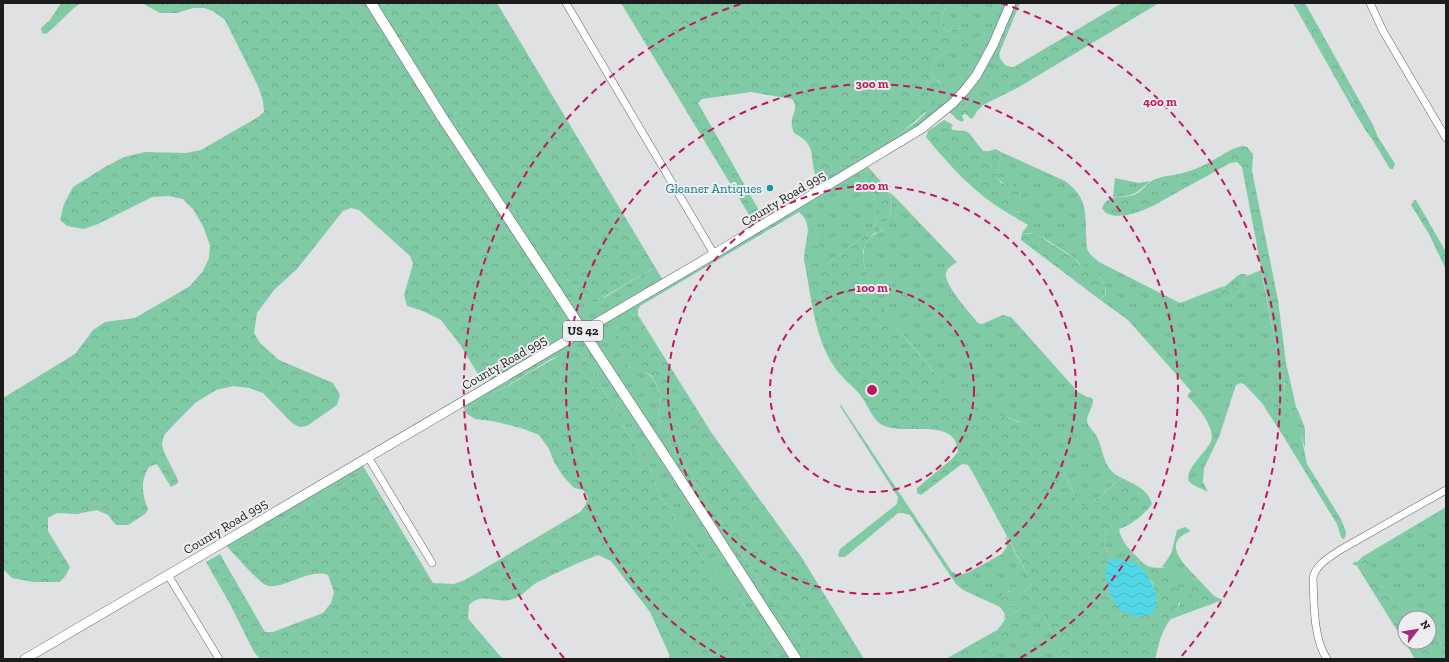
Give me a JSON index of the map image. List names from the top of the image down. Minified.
{"streets":{"main road":["US 42"],"street":["County Road 995"]},"crossings":[["County Road 995","US 42"]],"places":["Gleaner Antiques"],"north":"top right","rings":["300 m","400 m","200 m","100 m"]}
